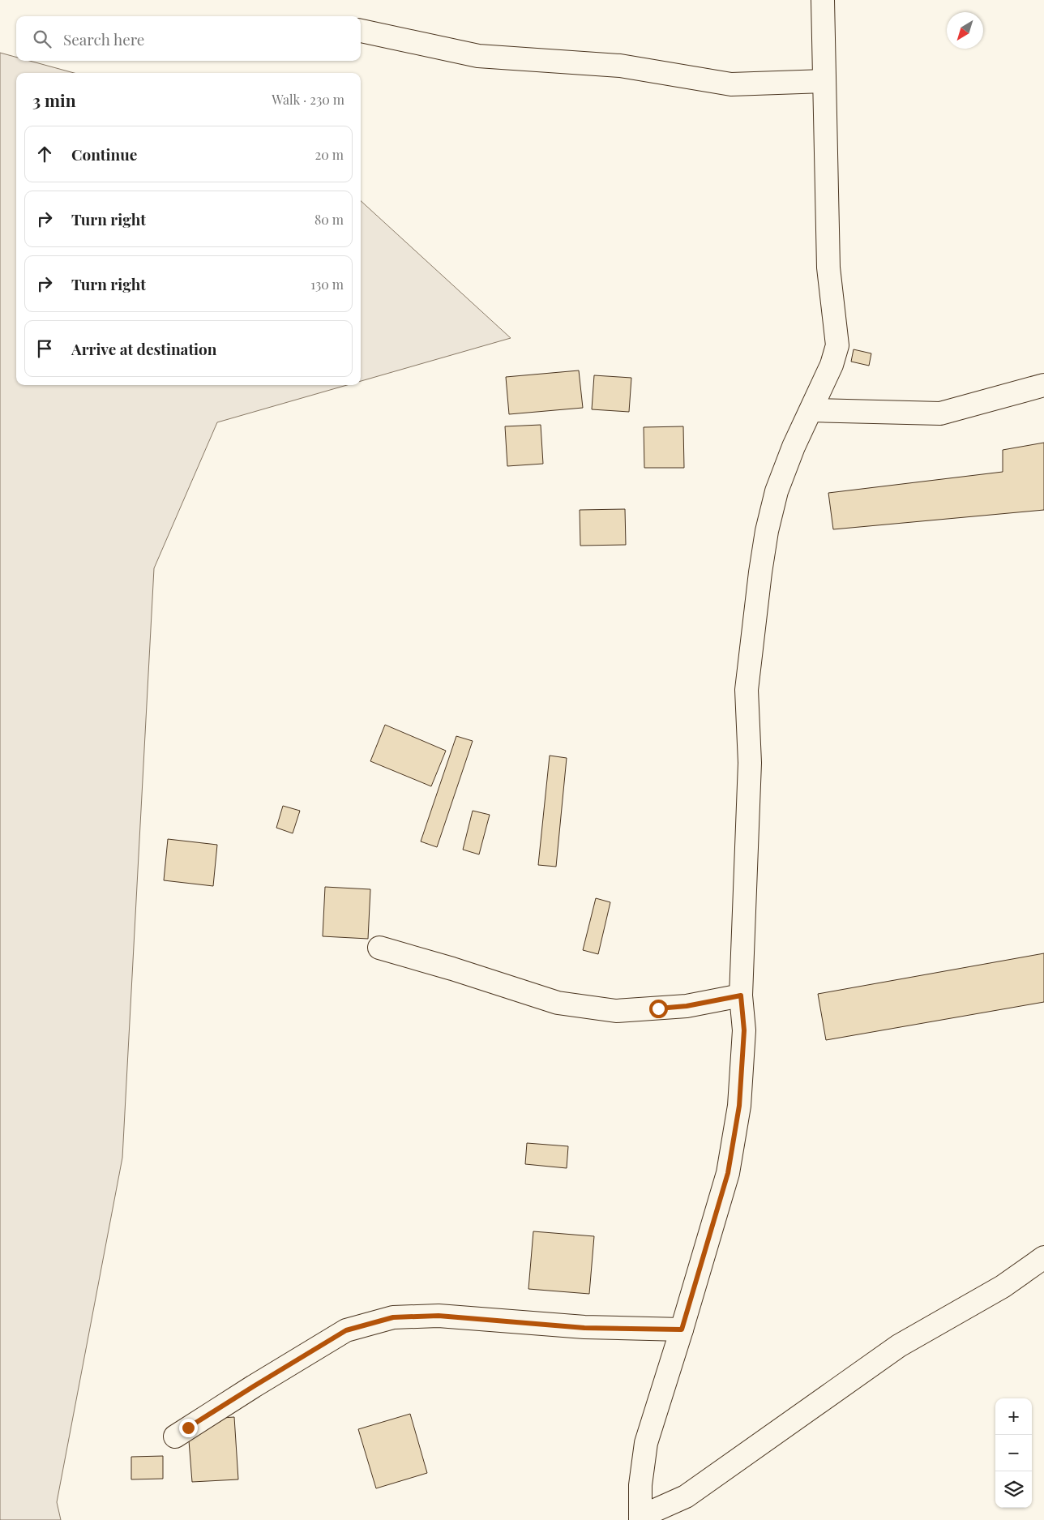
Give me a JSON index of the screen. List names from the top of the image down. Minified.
{"north":"bottom left","page":{"search":"Search here","heading":["3 min","Walk · 230 m"],"list":[["Continue","20 m"],["Turn right","80 m"],["Turn right","130 m"],"Arrive at destination"],"map_buttons":["+","−"]}}
